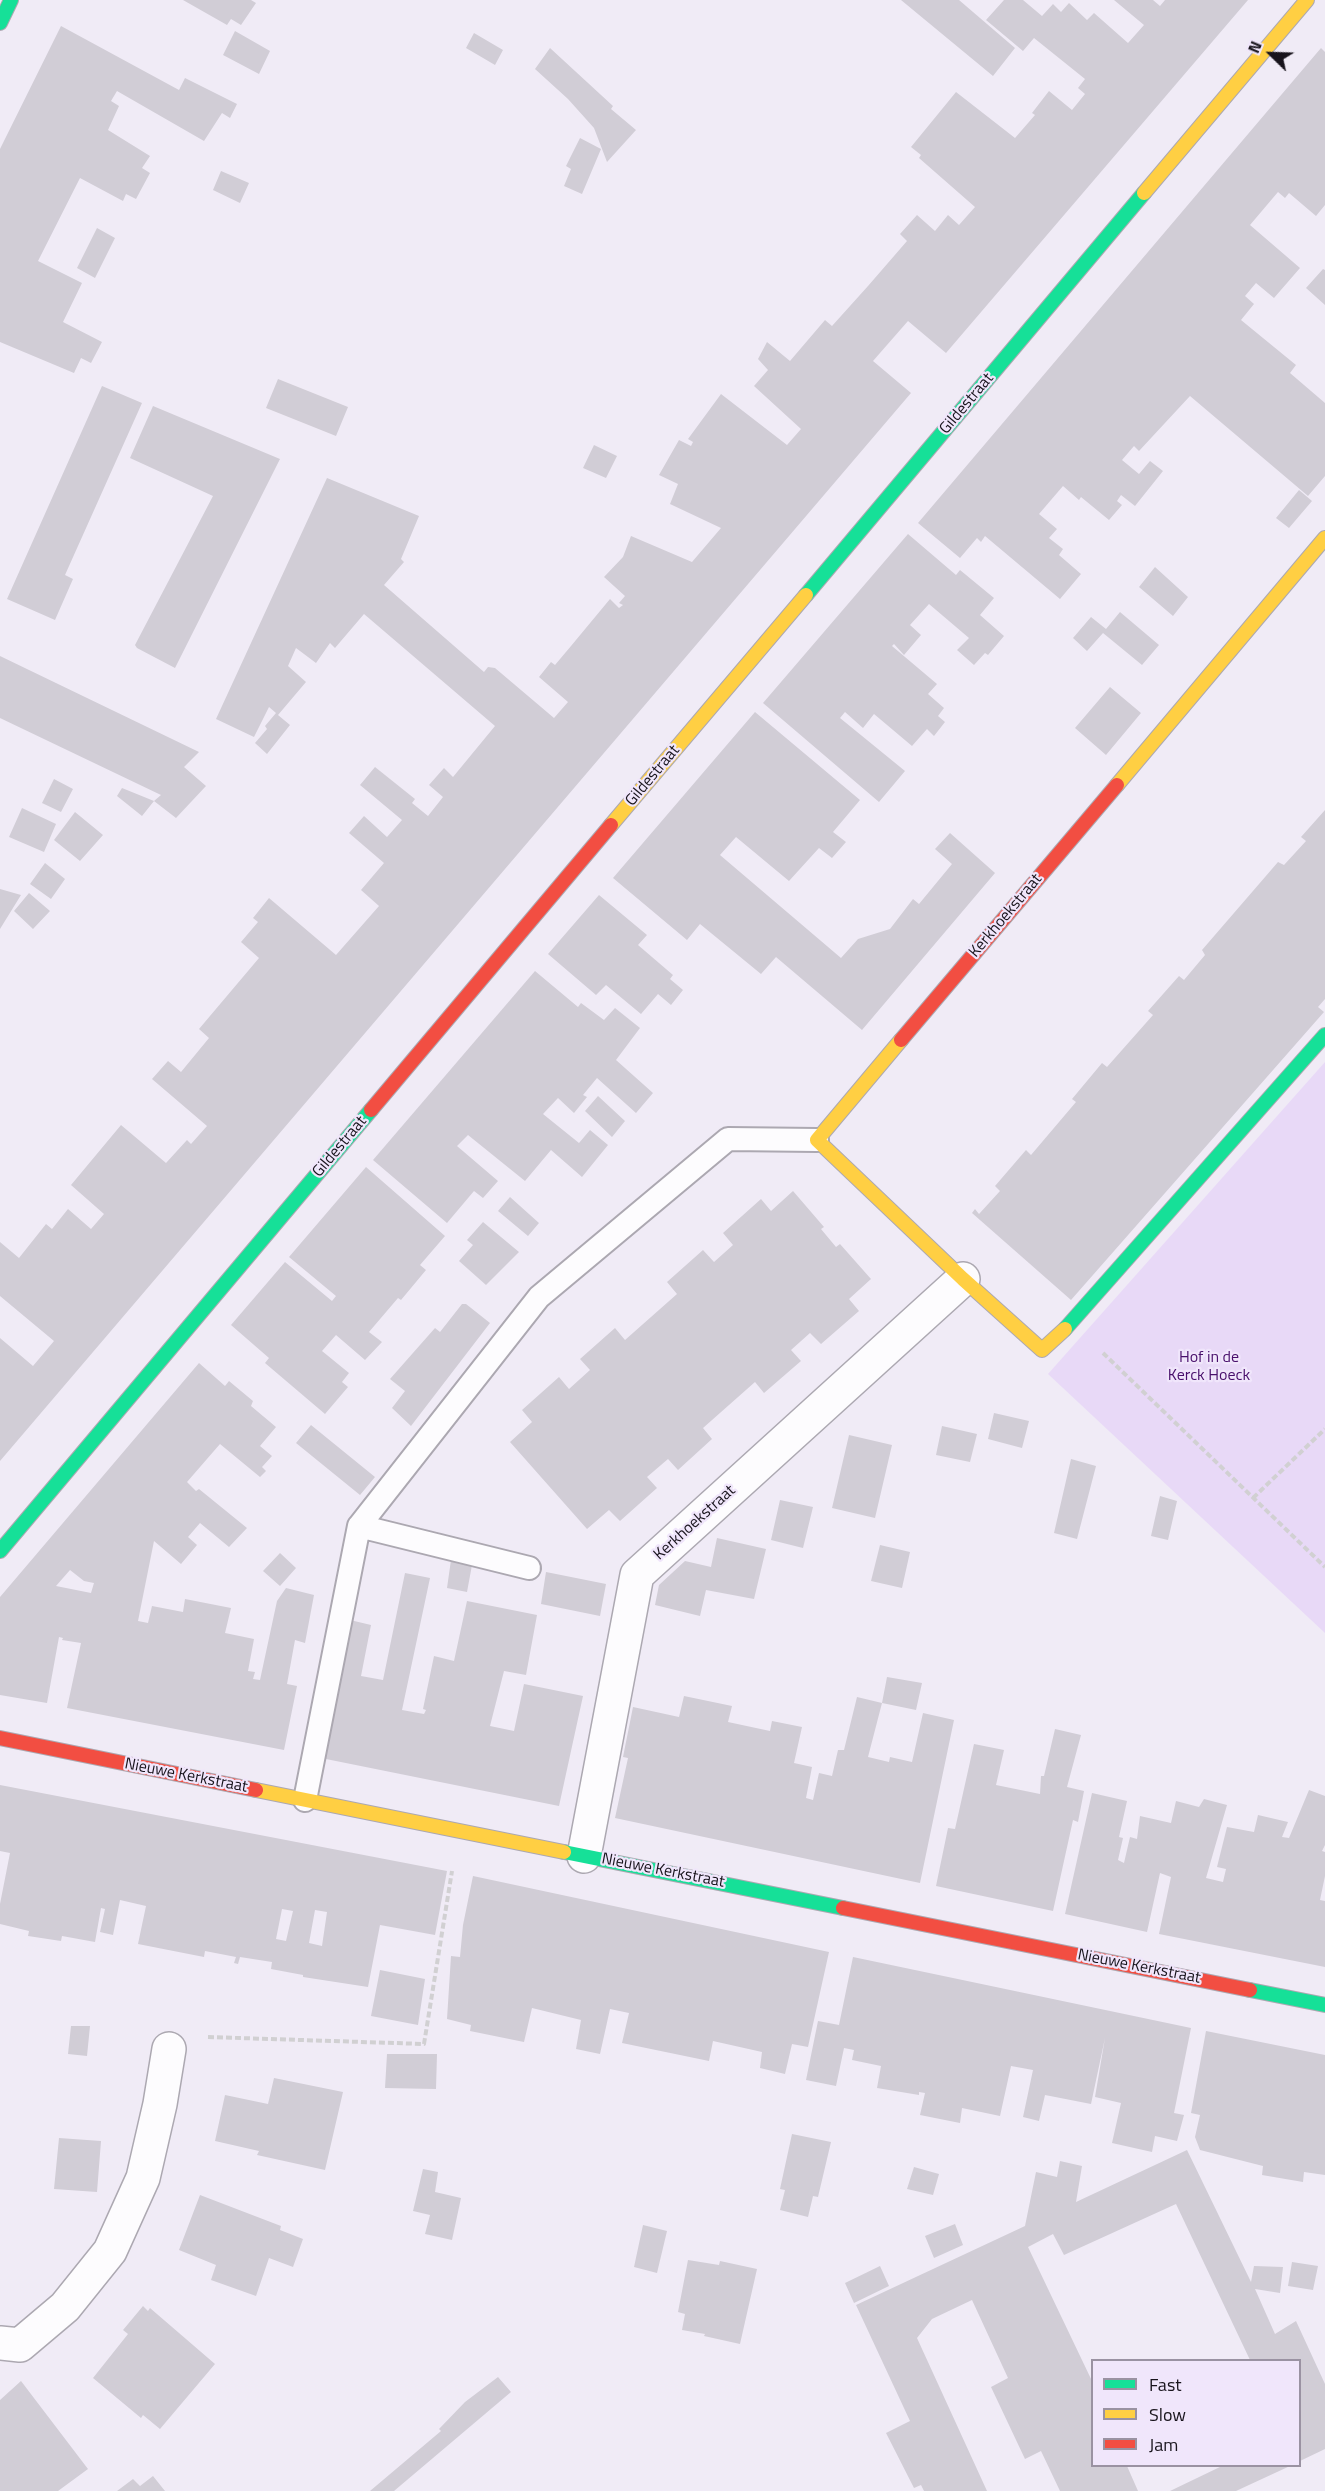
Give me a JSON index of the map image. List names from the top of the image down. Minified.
{"streets":{"street":["Gildestraat","Kerkhoekstraat","Nieuwe Kerkstraat"]},"crossings":[["Kerkhoekstraat","Nieuwe Kerkstraat"]],"parks":["Hof in de Kerck Hoeck"],"legend":["Fast","Slow","Jam"],"north":"top left"}
